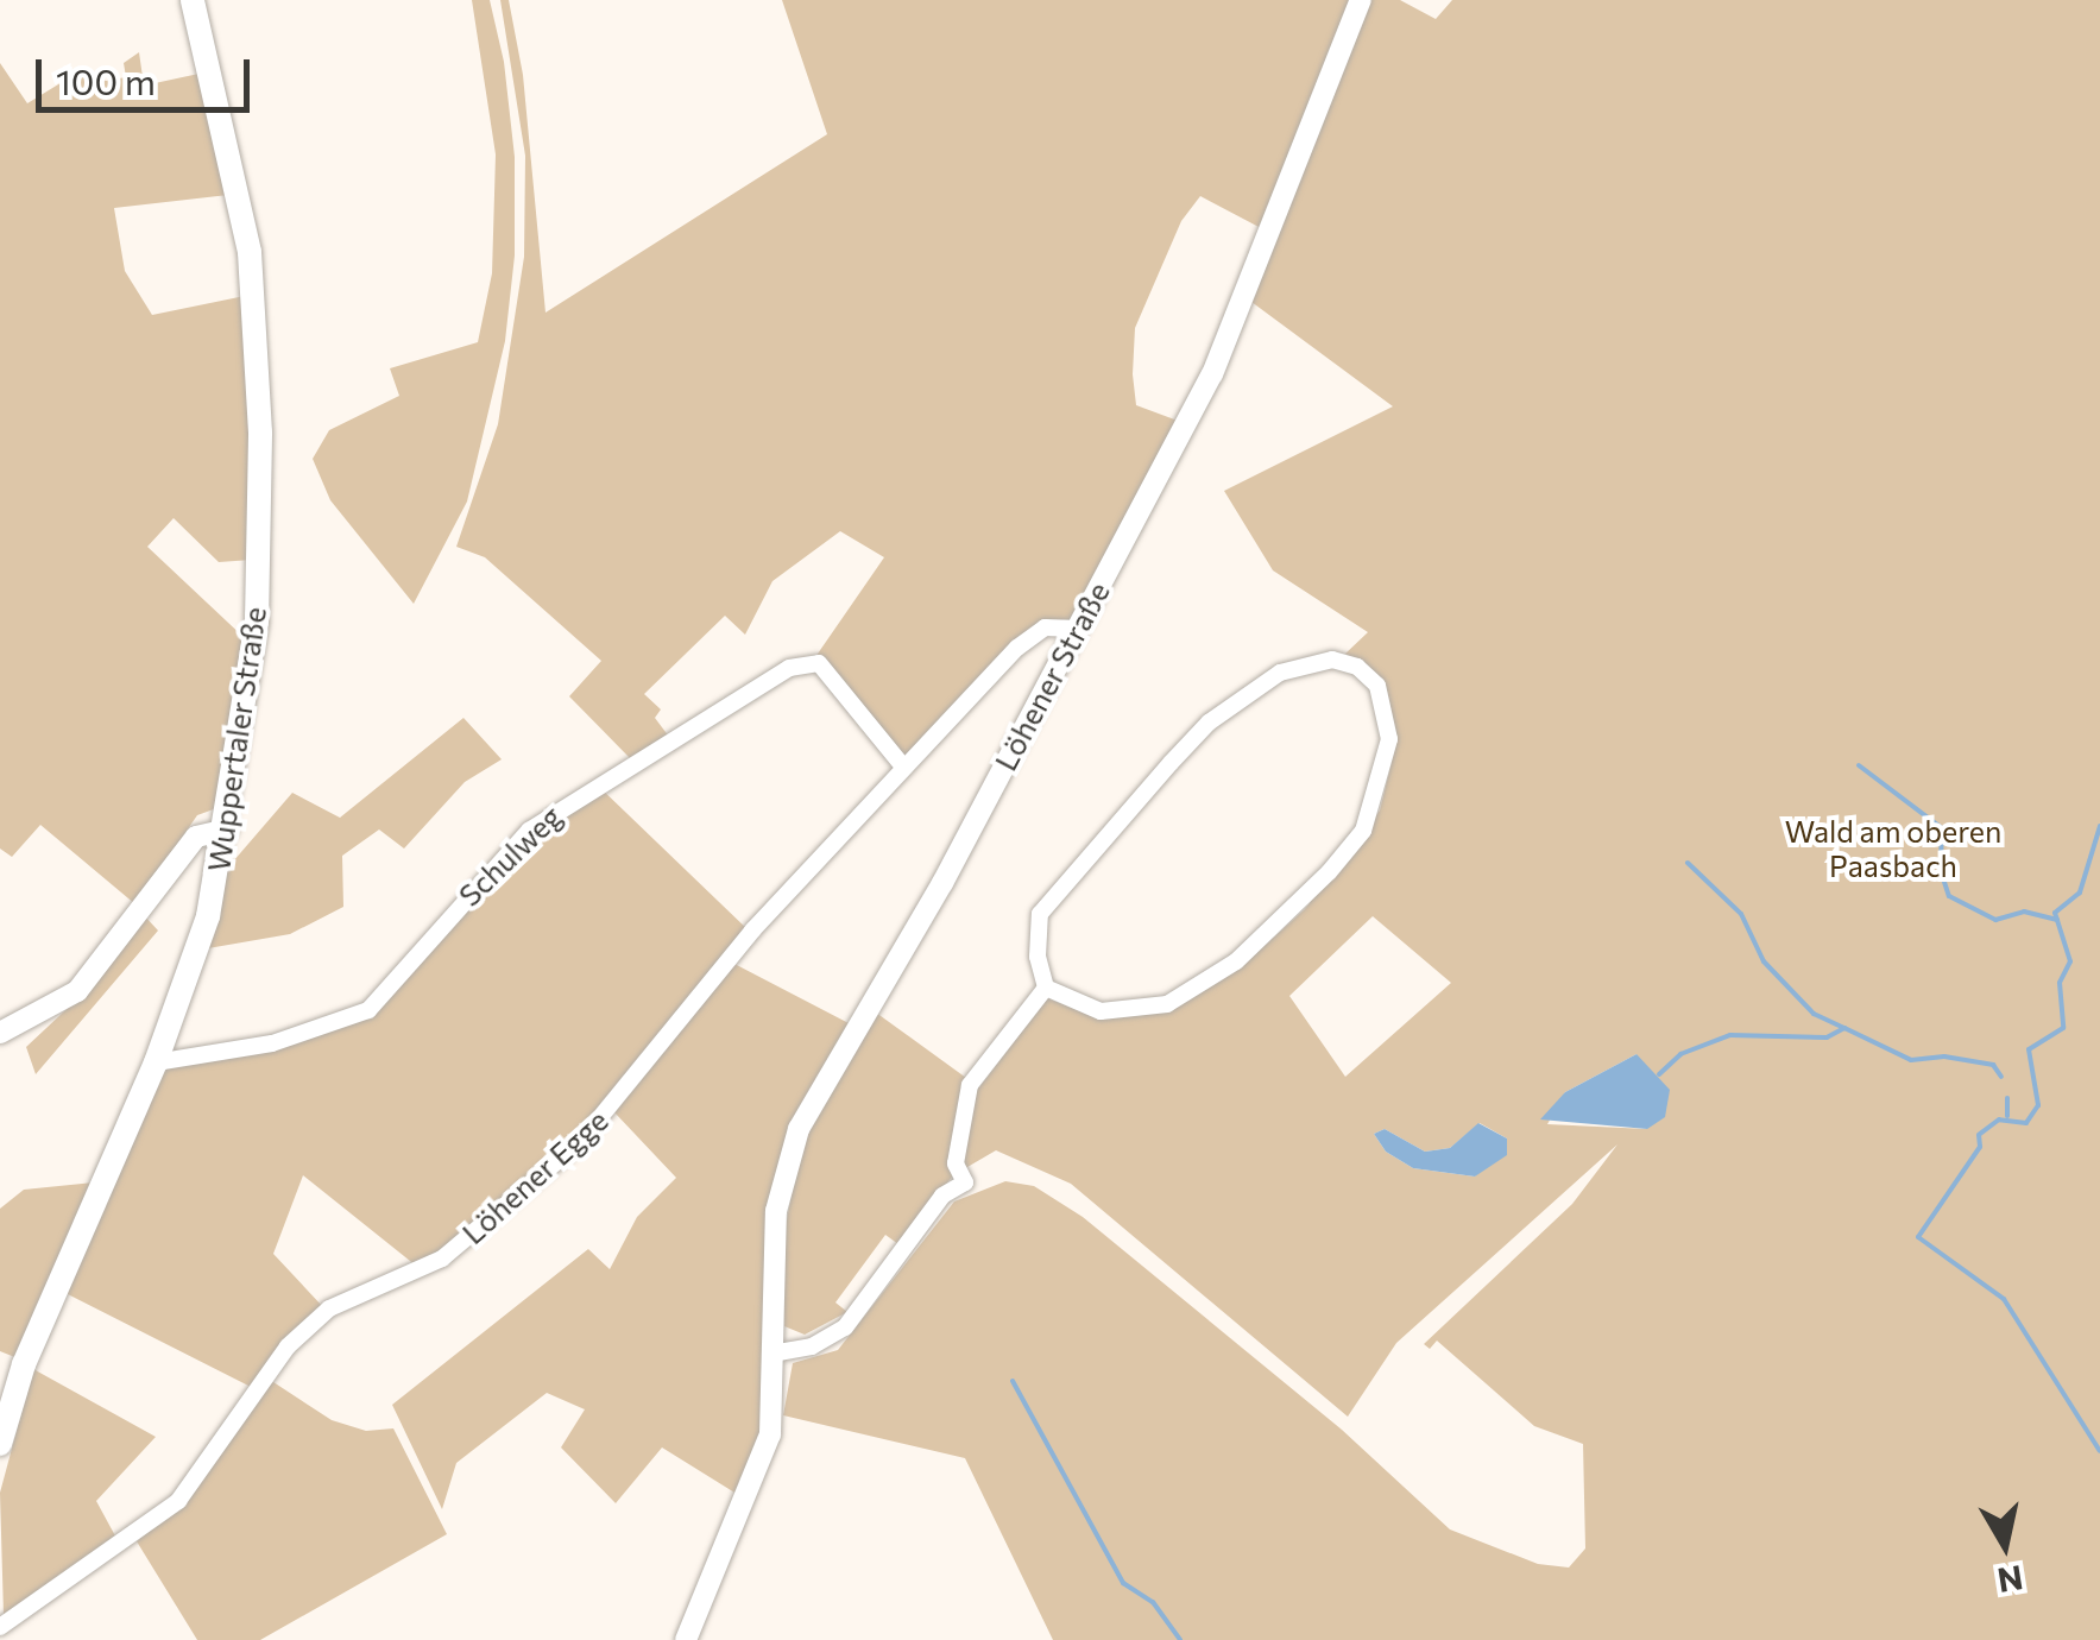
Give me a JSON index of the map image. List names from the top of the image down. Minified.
{"streets":{"main road":["Wuppertaler Straße"],"street":["Löhener Straße","Schulweg","Löhener Egge"]},"crossings":[["Löhener Straße","Löhener Egge"],["Wuppertaler Straße","Schulweg"],["Schulweg","Löhener Egge"]],"parks":["Wald am oberen Paasbach"],"scale_bar":"100 m","north":"bottom"}
